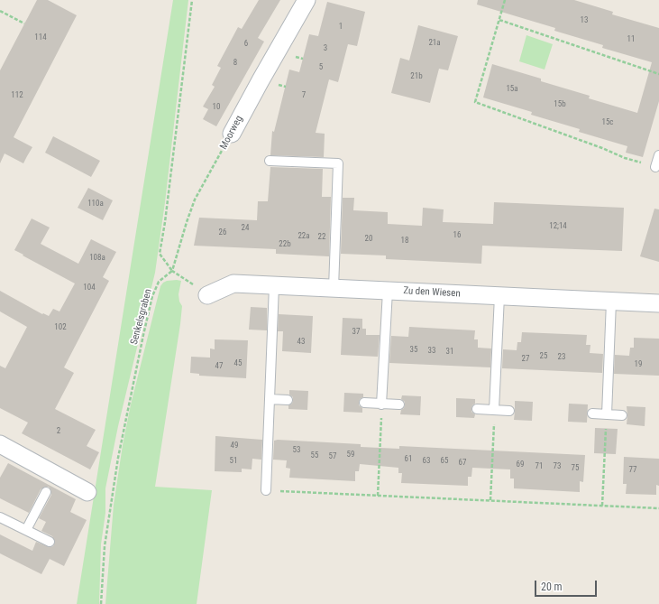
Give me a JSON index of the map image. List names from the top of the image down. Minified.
{"streets":{"street":["Moorweg","Zu den Wiesen"],"path":["Senkelsgraben"]},"crossings":[["Moorweg","Senkelsgraben"]],"house_numbers":["13","1","114","11","21a","6","3","8","5","21b","15a","112","7","15b","10","15c","110a","12;14","24","26","16","22a","22","20","18","22b","108a","104","102","37","43","35","33","31","25","23","27","45","19","47","2","49","53","59","55","57","61","51","63","65","67","69","71","73","75","77"],"scale_bar":"20 m"}
